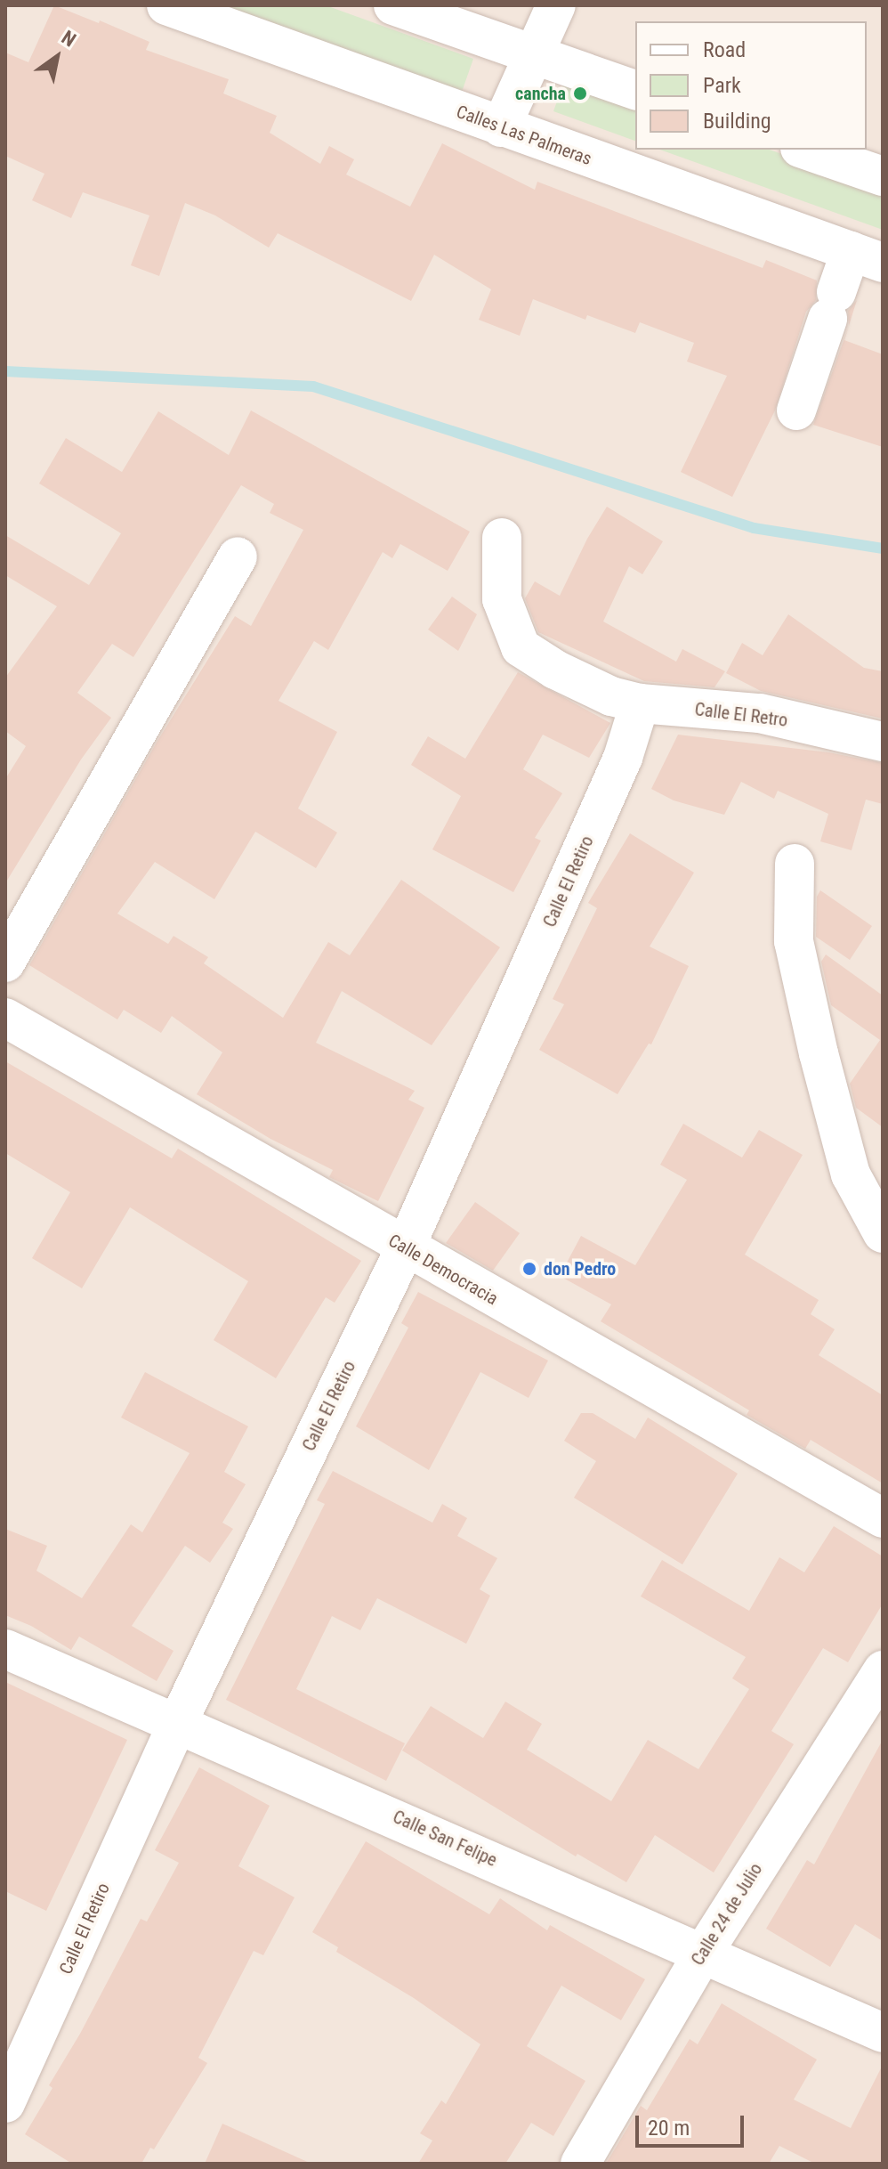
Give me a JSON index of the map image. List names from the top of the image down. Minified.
{"streets":{"street":["Calles Las Palmeras","Calle El Retro","Calle El Retiro","Calle Democracia","Calle San Felipe","Calle 24 de Julio"]},"crossings":[["Calle El Retro","Calle El Retiro"],["Calle El Retiro","Calle Democracia"],["Calle El Retiro","Calle San Felipe"],["Calle San Felipe","Calle 24 de Julio"]],"places":["cancha","don Pedro"],"legend":["Road","Park","Building"],"scale_bar":"20 m","north":"top right"}
